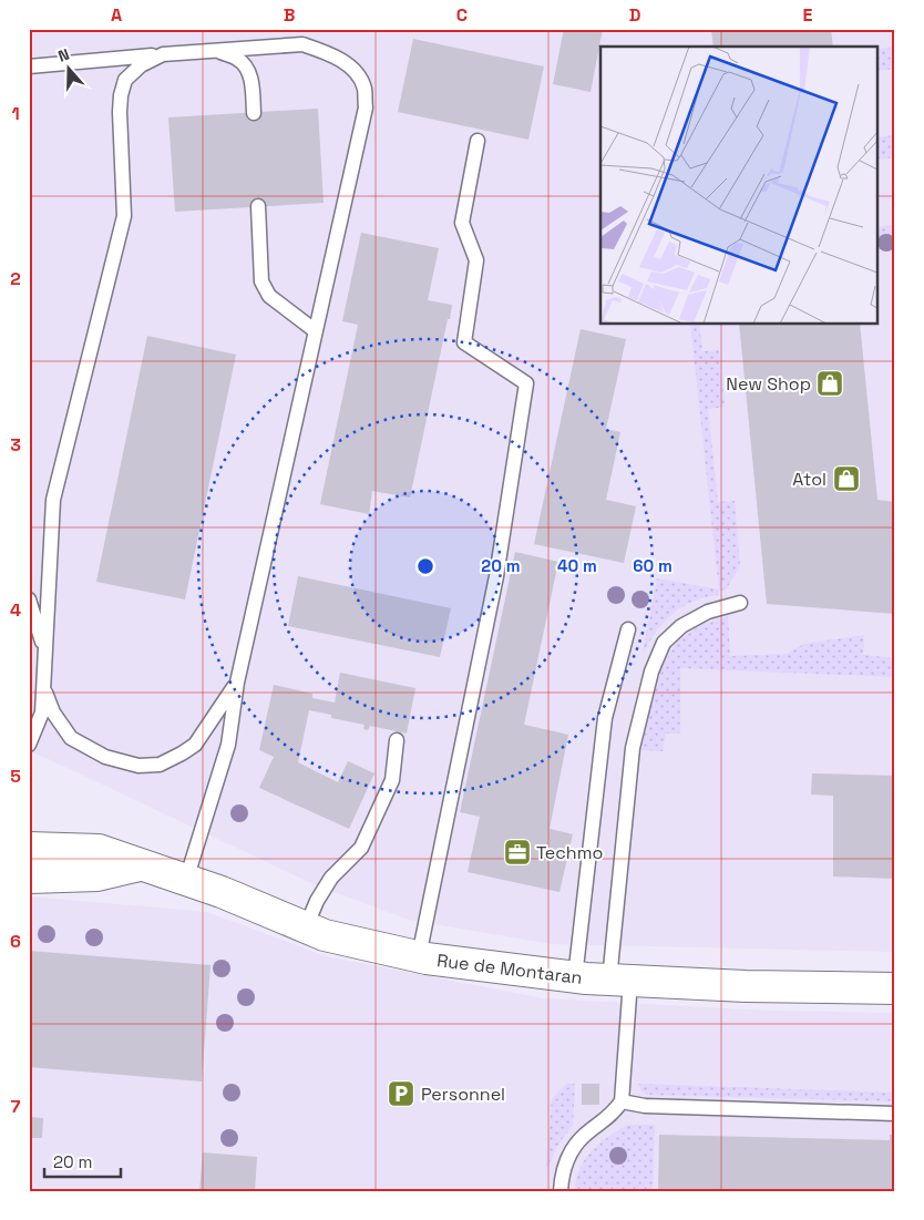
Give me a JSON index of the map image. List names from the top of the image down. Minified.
{"streets":{"street":["Rue de Montaran"]},"places":{"shop":["New Shop","Atol"],"office":["Techmo"],"parking":["Personnel"]},"scale_bar":"20 m","north":"top","grid":{"columns":["A","B","C","D","E"],"rows":["1","2","3","4","5","6","7"]},"rings":["20 m","40 m","60 m"]}
